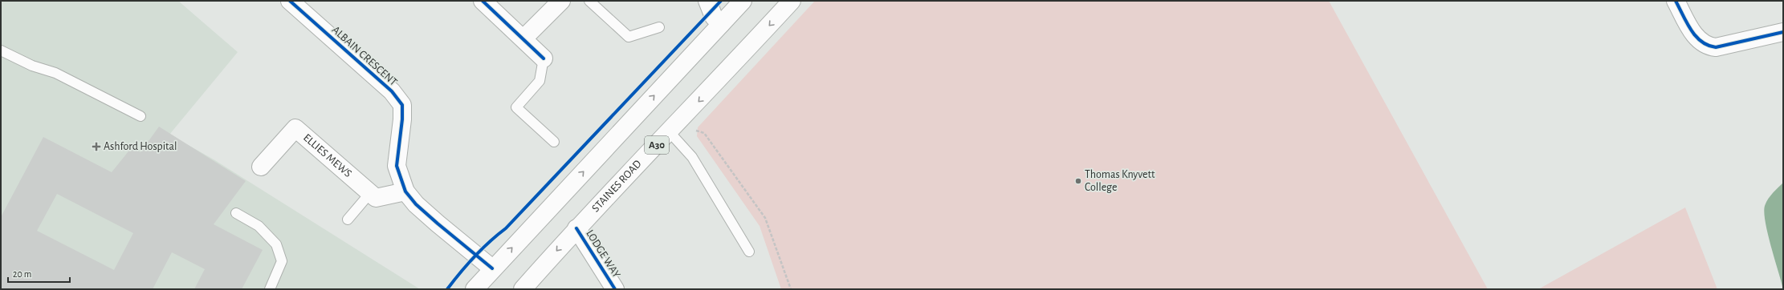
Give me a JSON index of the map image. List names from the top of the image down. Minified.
{"streets":{"main road":["ALBAIN CRESCENT","A30","ELLIES MEWS","STAINES ROAD","LODGE WAY"]},"crossings":[["ALBAIN CRESCENT","ELLIES MEWS"],["STAINES ROAD","LODGE WAY"]],"places":{"health":["Ashford Hospital"],"other":["Thomas Knyvett College"]},"scale_bar":"20 m"}
